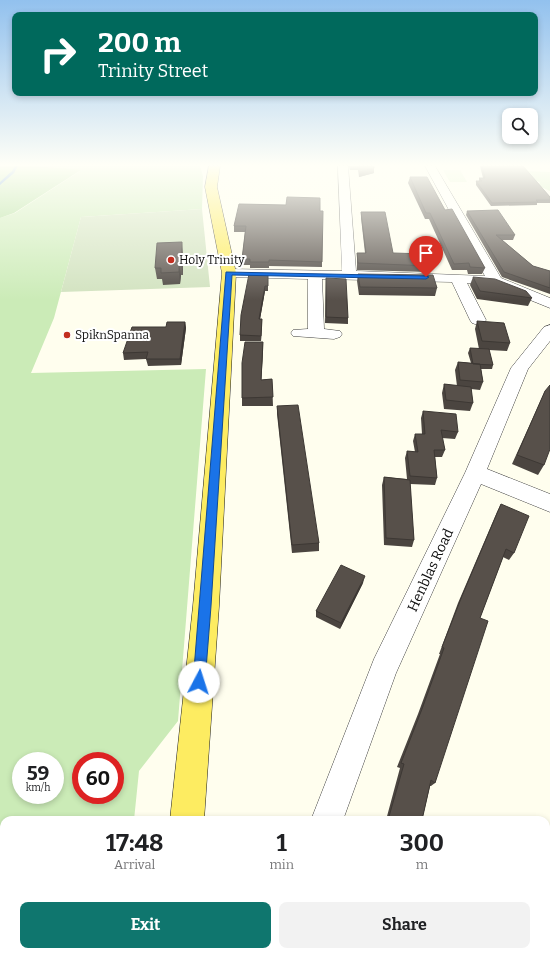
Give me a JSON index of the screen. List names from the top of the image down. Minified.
{"streets":{"street":["Henblas Road"]},"places":["Holy Trinity","SpiknSpanna"],"page":{"turn":["200 m","Trinity Street"],"speed":"59 km/h","limit":"60","eta":["17:48","Arrival","1","min","300","m"],"buttons":["Exit","Share"]}}
